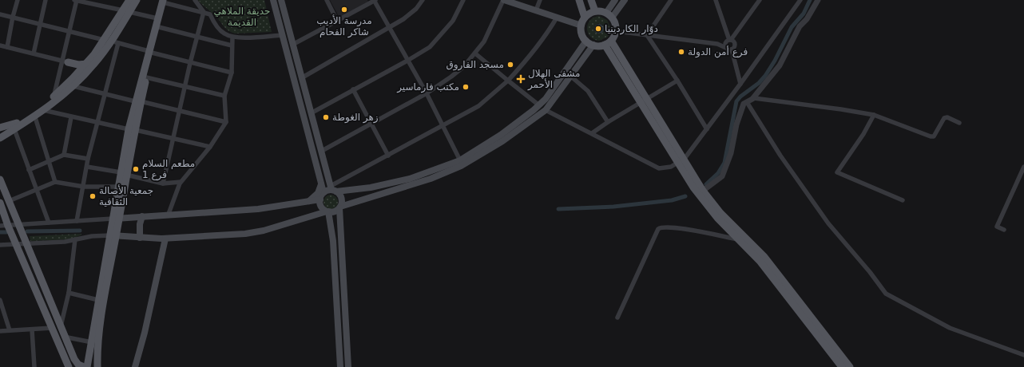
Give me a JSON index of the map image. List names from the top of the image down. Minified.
{"parks":["حديقة الملاهي القديمة"],"places":{"other":["مدرسة الأديب شاكر الفحام","دوّار الكاردينيا","فرع أمن الدولة","مسجد الفاروق","مكتب فارماسير","زهر الغوطة","مطعم السلام فرع 1","جمعية الأصالة الثقافية"],"health":["مشفى الهلال الأحمر"]}}
